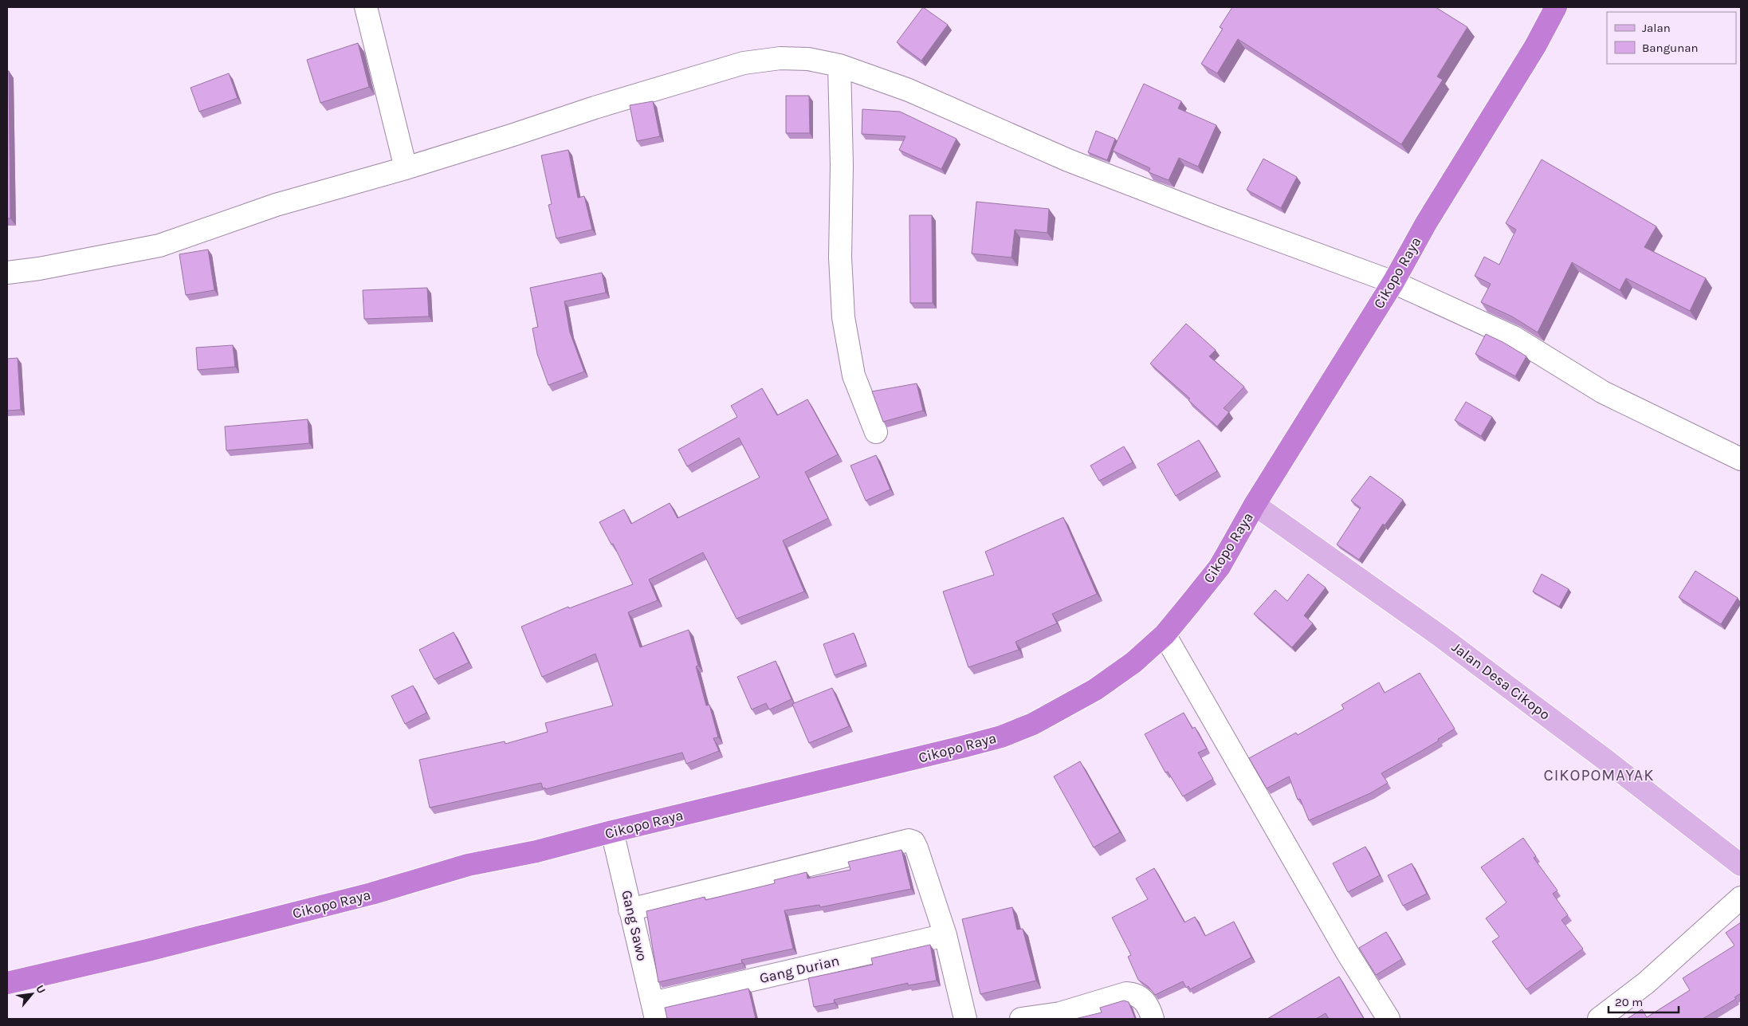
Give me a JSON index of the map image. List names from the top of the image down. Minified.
{"streets":{"highway":["Cikopo Raya"],"main road":["Jalan Desa Cikopo"],"street":["Gang Sawo","Gang Durian"]},"crossings":[["Cikopo Raya","Jalan Desa Cikopo"],["Cikopo Raya","Gang Sawo"],["Gang Sawo","Gang Durian"]],"districts":["CIKOPOMAYAK"],"legend":["Jalan","Bangunan"],"scale_bar":"20 m","north":"top right"}
